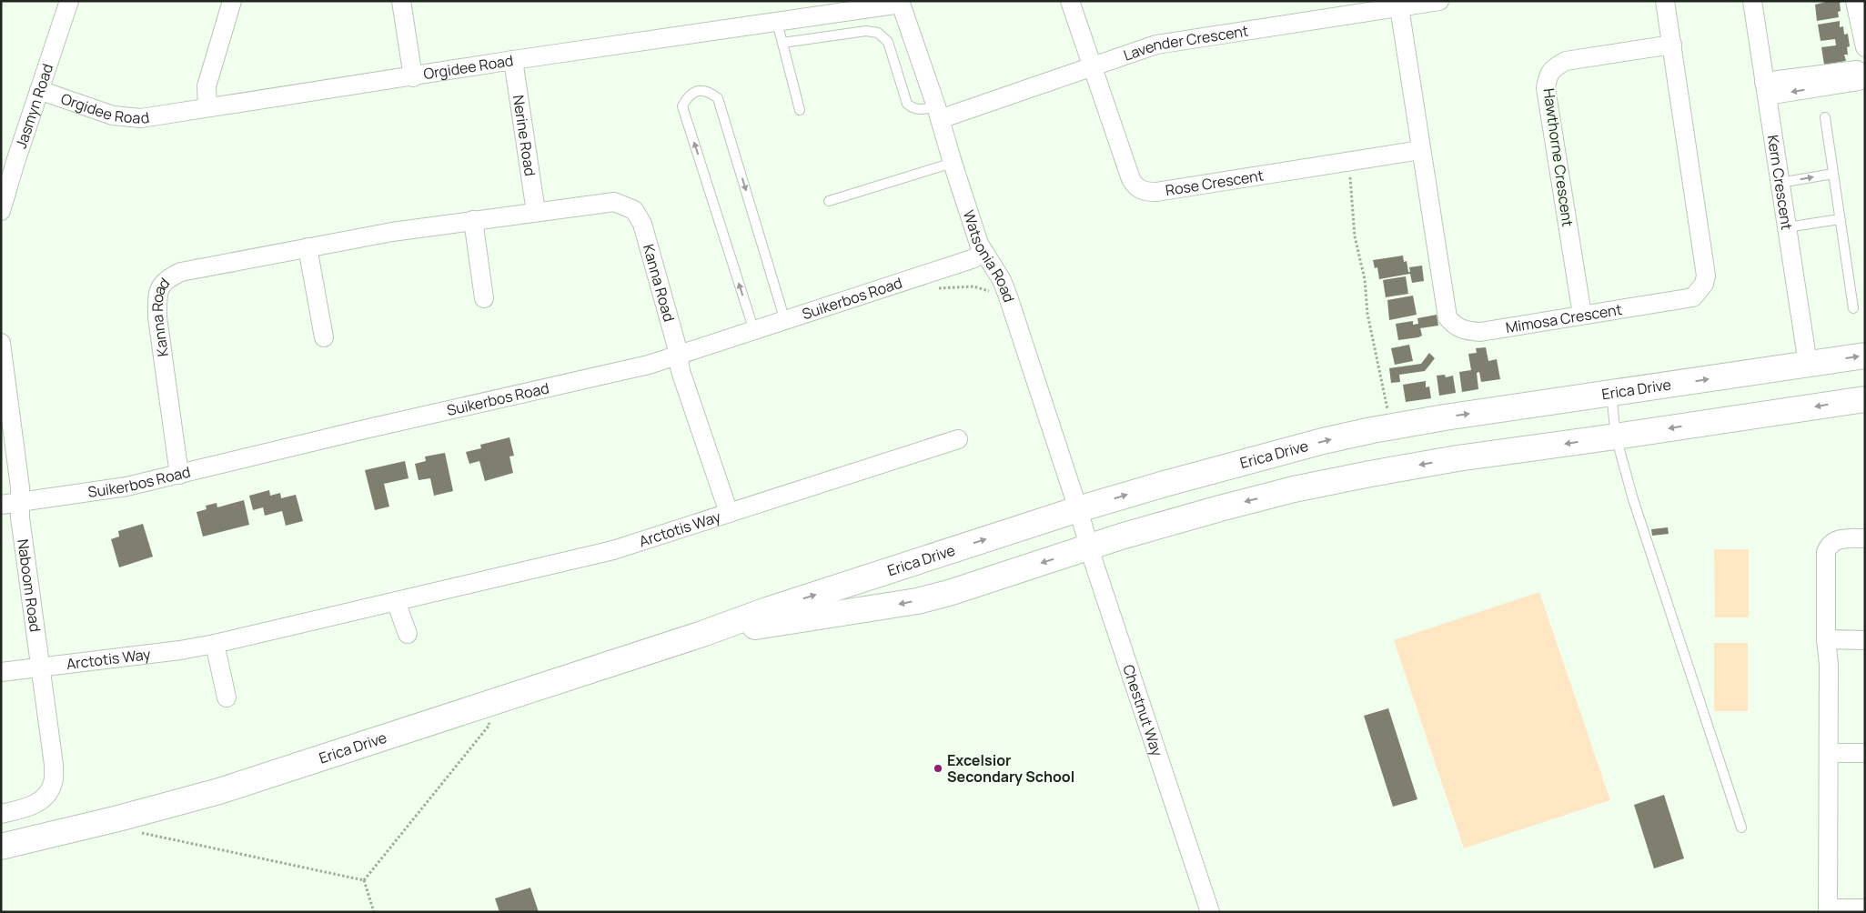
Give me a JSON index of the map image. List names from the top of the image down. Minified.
{"streets":{"main road":["Erica Drive"],"street":["Lavender Crescent","Orgidee Road","Jasmyn Road","Nerine Road","Hawthorne Crescent","Rose Crescent","Kern Crescent","Watsonia Road","Kanna Road","Suikerbos Road","Mimosa Crescent","Arctotis Way","Naboom Road","Chestnut Way"]},"crossings":[["Lavender Crescent","Rose Crescent"],["Lavender Crescent","Watsonia Road"],["Lavender Crescent","Mimosa Crescent"],["Orgidee Road","Jasmyn Road"],["Orgidee Road","Nerine Road"],["Orgidee Road","Watsonia Road"],["Nerine Road","Kanna Road"],["Hawthorne Crescent","Mimosa Crescent"],["Rose Crescent","Mimosa Crescent"],["Kern Crescent","Erica Drive"],["Watsonia Road","Suikerbos Road"],["Watsonia Road","Erica Drive"],["Watsonia Road","Chestnut Way"],["Kanna Road","Suikerbos Road"],["Kanna Road","Arctotis Way"],["Suikerbos Road","Naboom Road"],["Erica Drive","Chestnut Way"],["Arctotis Way","Naboom Road"]],"places":["Excelsior Secondary School"]}
